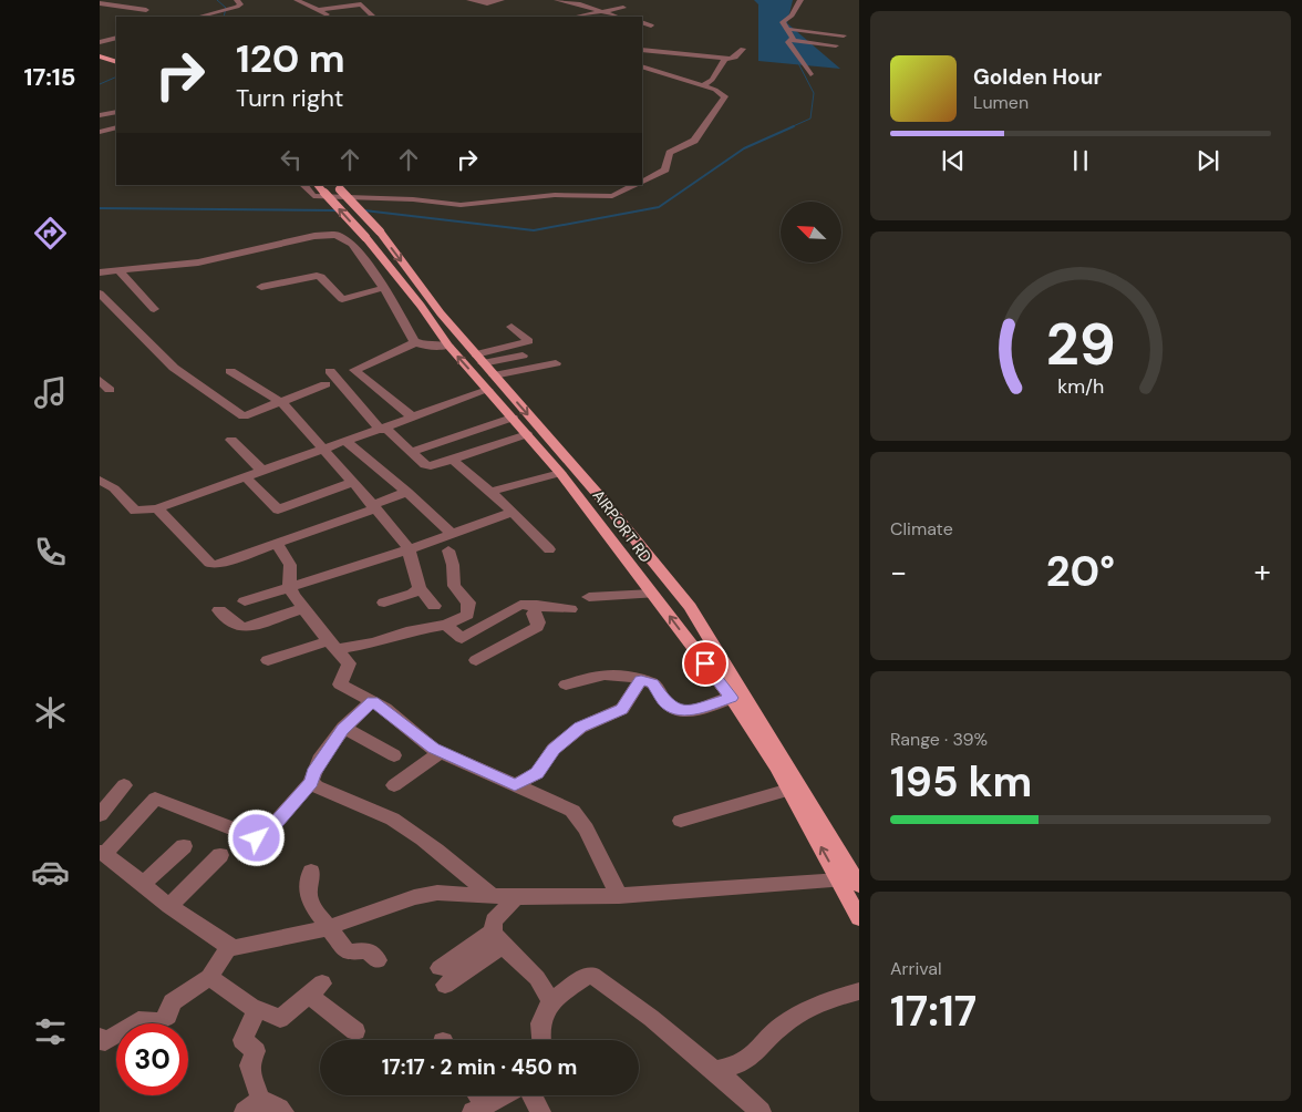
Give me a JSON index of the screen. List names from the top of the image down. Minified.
{"streets":{"main road":["AIRPORT RD"]},"north":"top left","page":{"tabs":"17:15","turn":["120 m","Turn right"],"song":["Golden Hour","Lumen"],"tile":["Climate",["Range · 39%","195 km"],["Arrival","17:17"]],"heat":["−","20°","+"],"limit":"30","trip":"17:17 · 2 min · 450 m","gauge":["29","km/h"]}}
